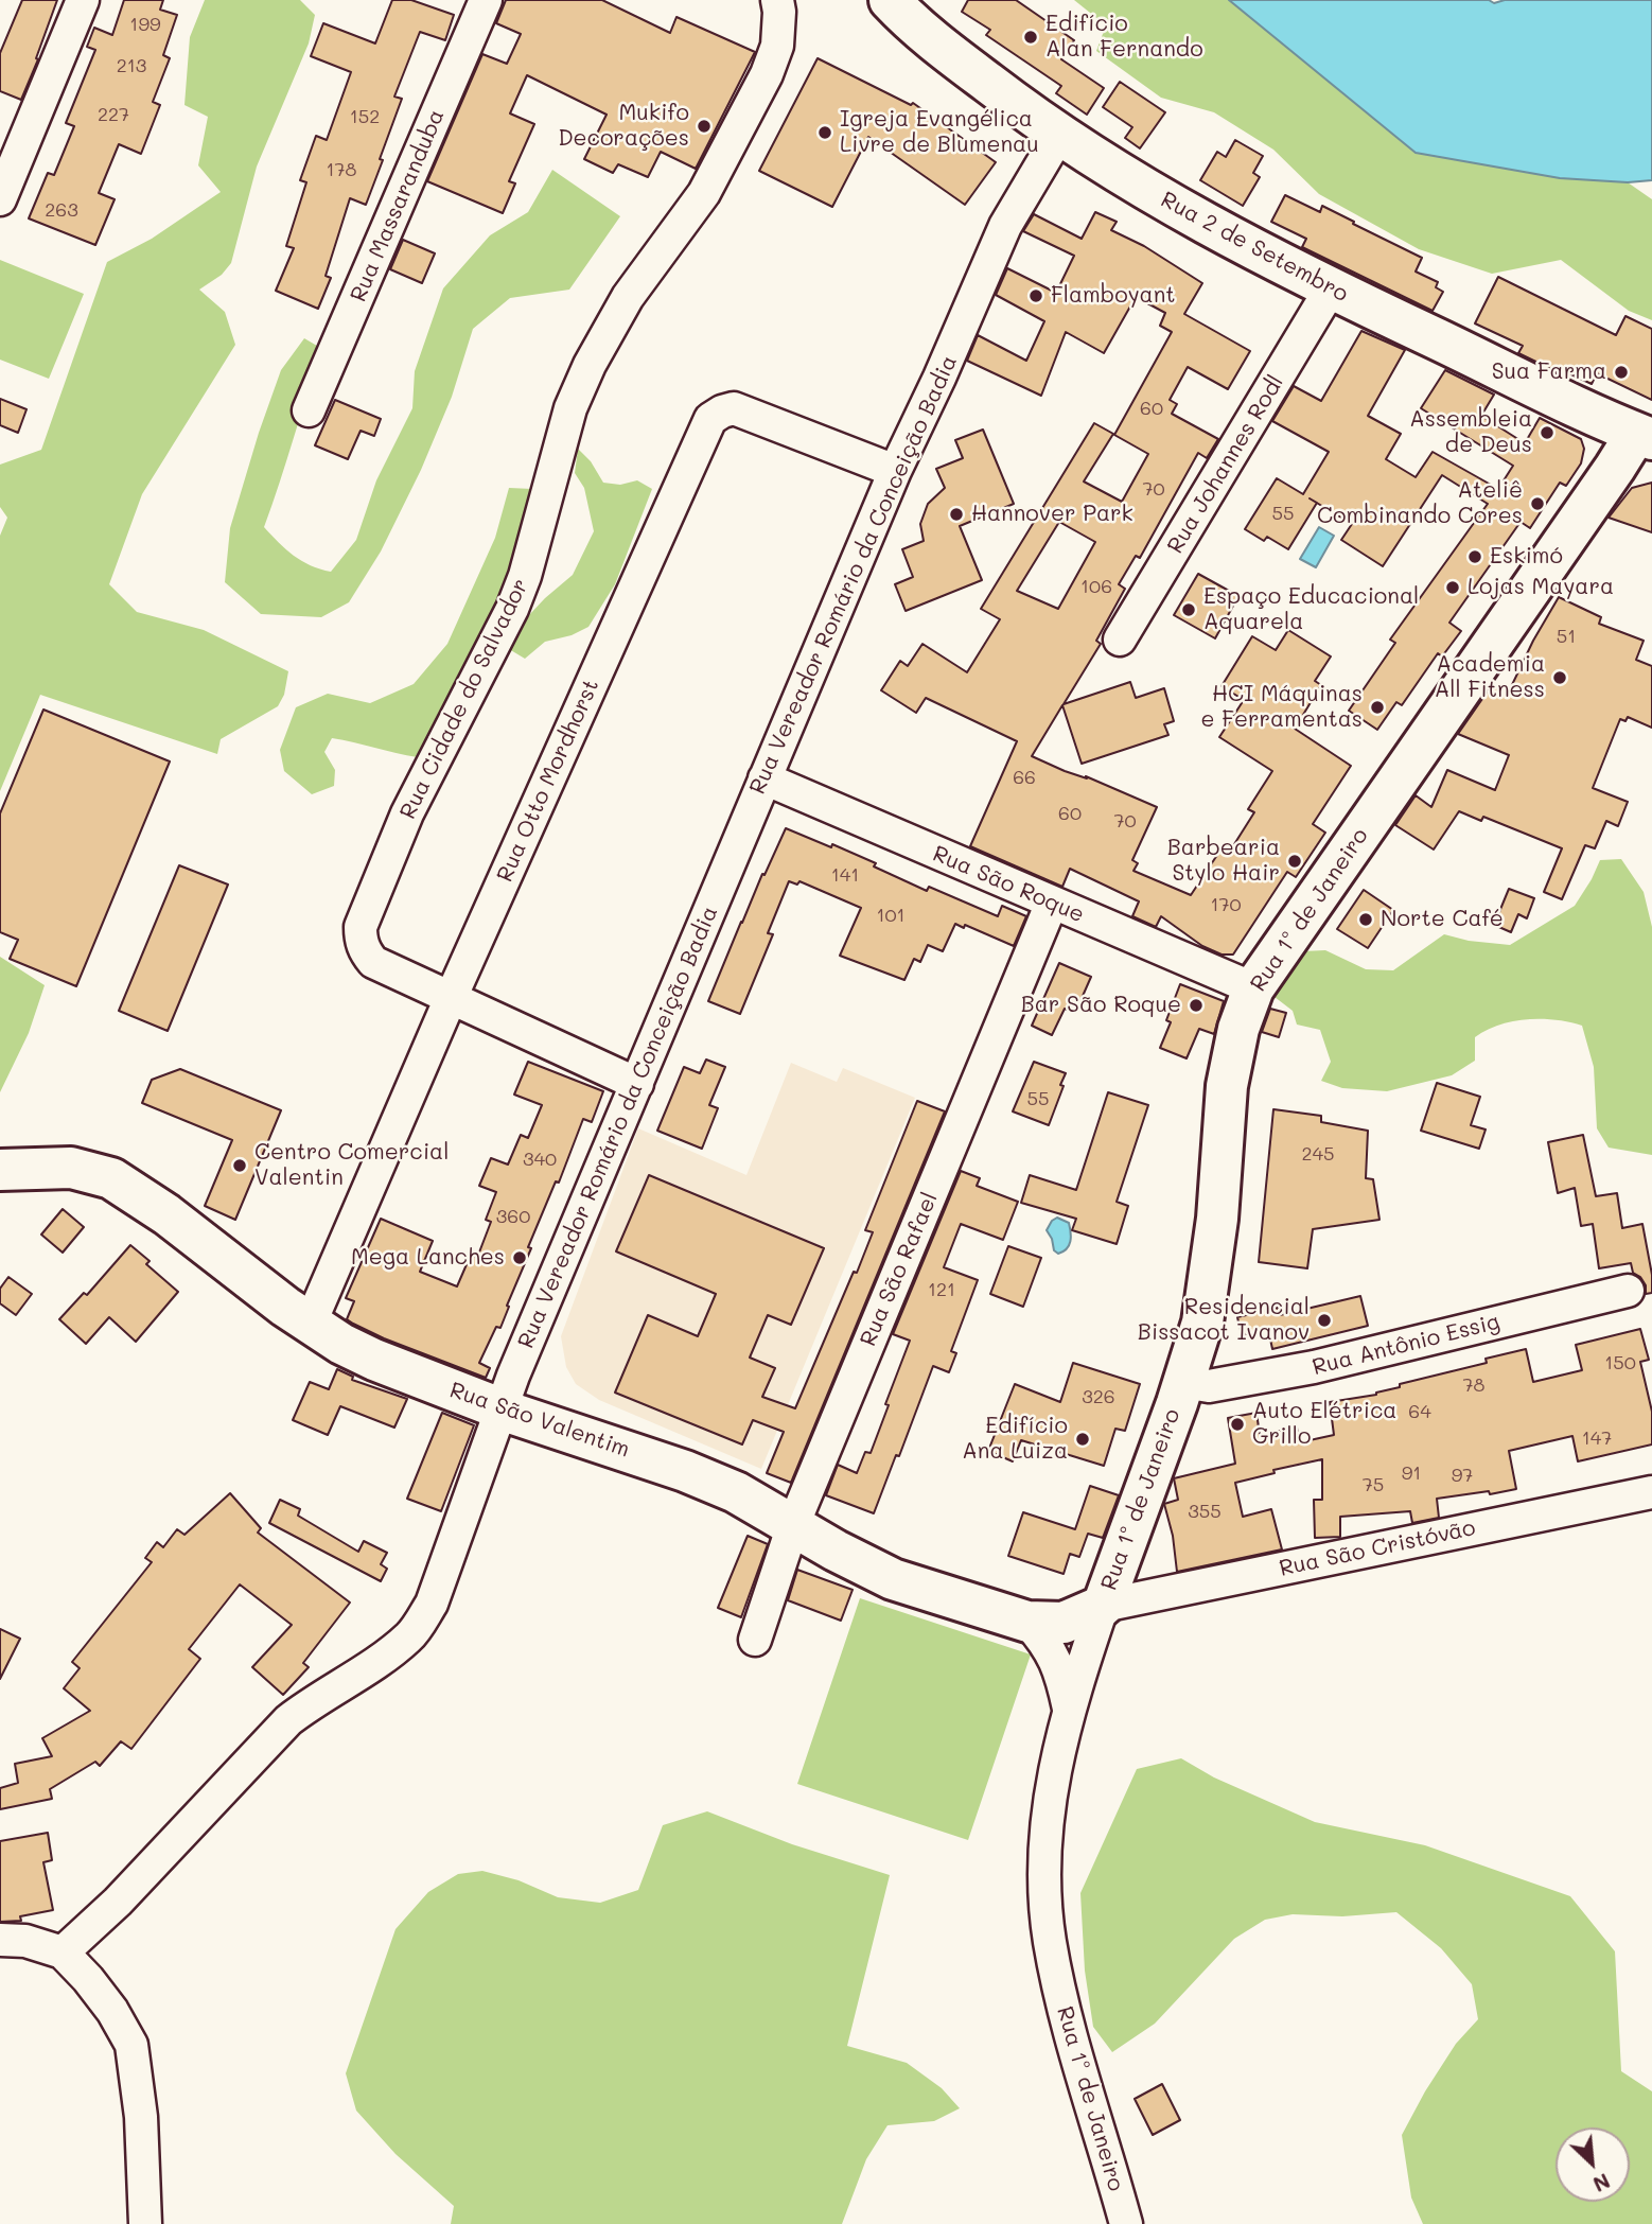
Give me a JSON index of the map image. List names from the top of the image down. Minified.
{"streets":{"main road":["Rua 2 de Setembro","Rua 1º de Janeiro","Rua São Valentim"],"street":["Rua Massaranduba","Rua Johannes Rodl","Rua Vereador Romário da Conceição Badia","Rua Cidade do Salvador","Rua Otto Mordhorst","Rua São Roque","Rua São Rafael","Rua Antônio Essig","Rua São Cristóvão"]},"crossings":[["Rua 2 de Setembro","Rua Johannes Rodl"],["Rua 2 de Setembro","Rua Vereador Romário da Conceição Badia"],["Rua 2 de Setembro","Rua 1º de Janeiro"],["Rua Vereador Romário da Conceição Badia","Rua Cidade do Salvador"],["Rua Vereador Romário da Conceição Badia","Rua Otto Mordhorst"],["Rua Vereador Romário da Conceição Badia","Rua São Roque"],["Rua Vereador Romário da Conceição Badia","Rua São Valentim"],["Rua Cidade do Salvador","Rua Otto Mordhorst"],["Rua Otto Mordhorst","Rua São Valentim"],["Rua São Roque","Rua 1º de Janeiro"],["Rua São Roque","Rua São Rafael"],["Rua 1º de Janeiro","Rua Antônio Essig"],["Rua 1º de Janeiro","Rua São Valentim"],["Rua 1º de Janeiro","Rua São Cristóvão"],["Rua São Rafael","Rua São Valentim"],["Rua São Valentim","Rua São Cristóvão"]],"places":["Edifício Alan Fernando","Mukifo Decorações","Igreja Evangélica Livre de Blumenau","Flamboyant","Sua Farma","Assembleia de Deus","Ateliê Combinando Cores","Hannover Park","Eskimó","Lojas Mayara","Espaço Educacional Aquarela","Academia All Fitness","HCI Máquinas e Ferramentas","Barbearia Stylo Hair","Norte Café","Bar São Roque","Centro Comercial Valentin","Mega Lanches","Residencial Bissacot Ivanov","Auto Elétrica Grillo","Edifício Ana Luiza"],"house_numbers":["199","213","227","152","178","263","60","70","55","106","51","66","60","70","141","170","101","55","245","340","360","121","150","78","326","64","147","91","97","75","355"],"north":"bottom right"}
